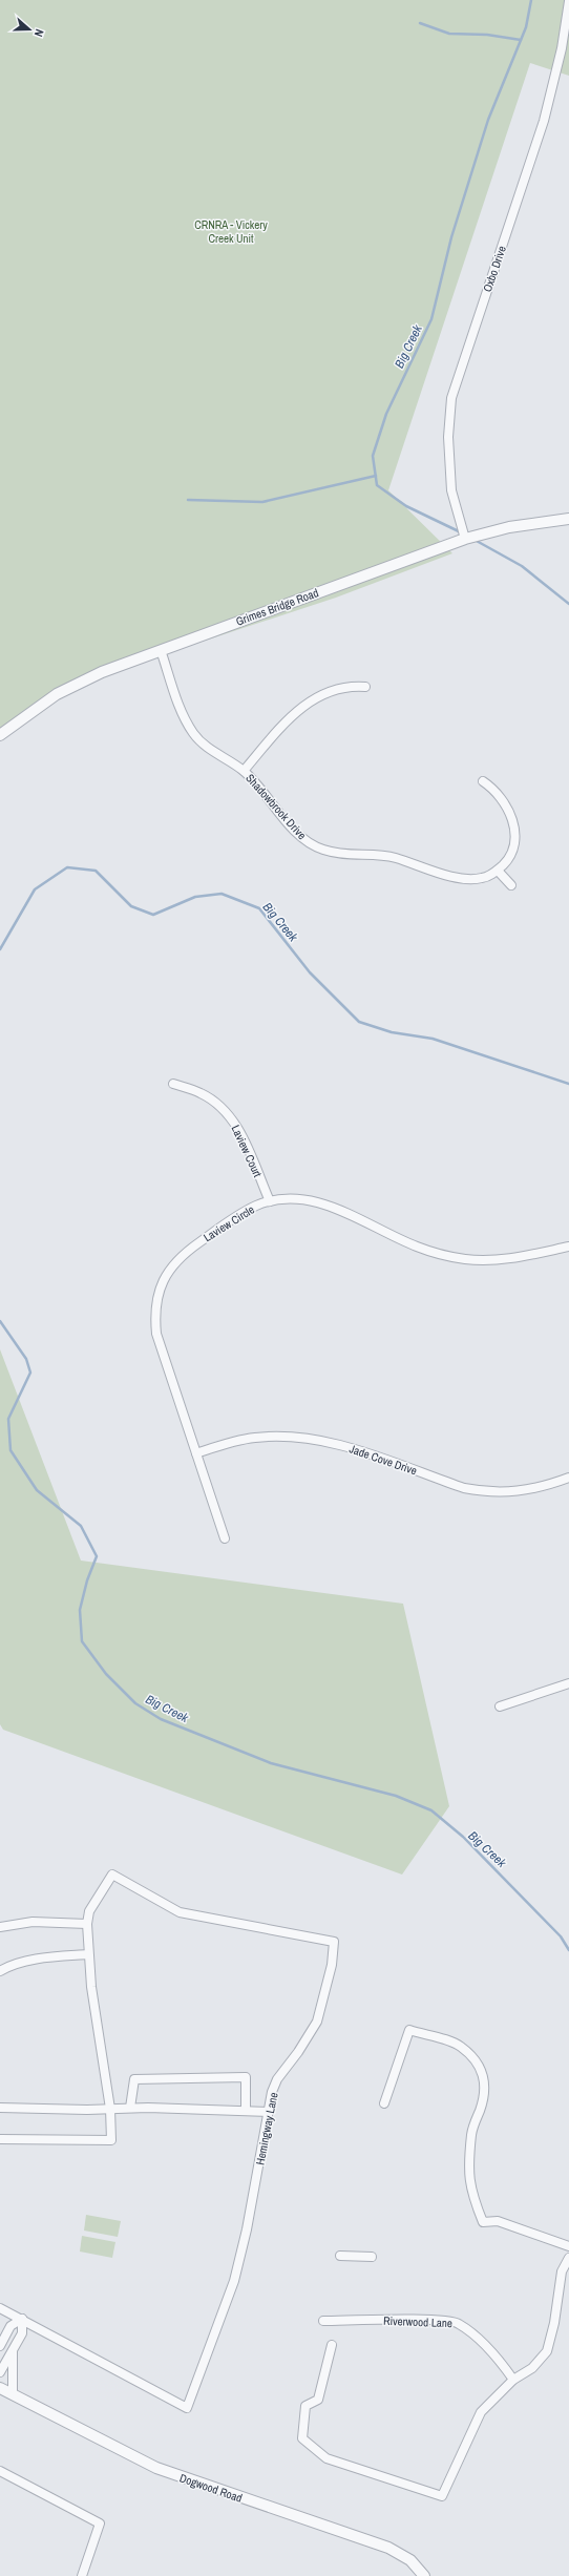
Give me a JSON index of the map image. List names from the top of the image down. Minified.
{"streets":{"street":["Oxbo Drive","Grimes Bridge Road","Shadowbrook Drive","Laview Court","Laview Circle","Jade Cove Drive","Hemingway Lane","Riverwood Lane","Dogwood Road"]},"crossings":[["Oxbo Drive","Grimes Bridge Road"],["Grimes Bridge Road","Shadowbrook Drive"],["Laview Court","Laview Circle"],["Laview Circle","Jade Cove Drive"]],"water":["Big Creek"],"parks":["CRNRA - Vickery Creek Unit"],"north":"right"}
